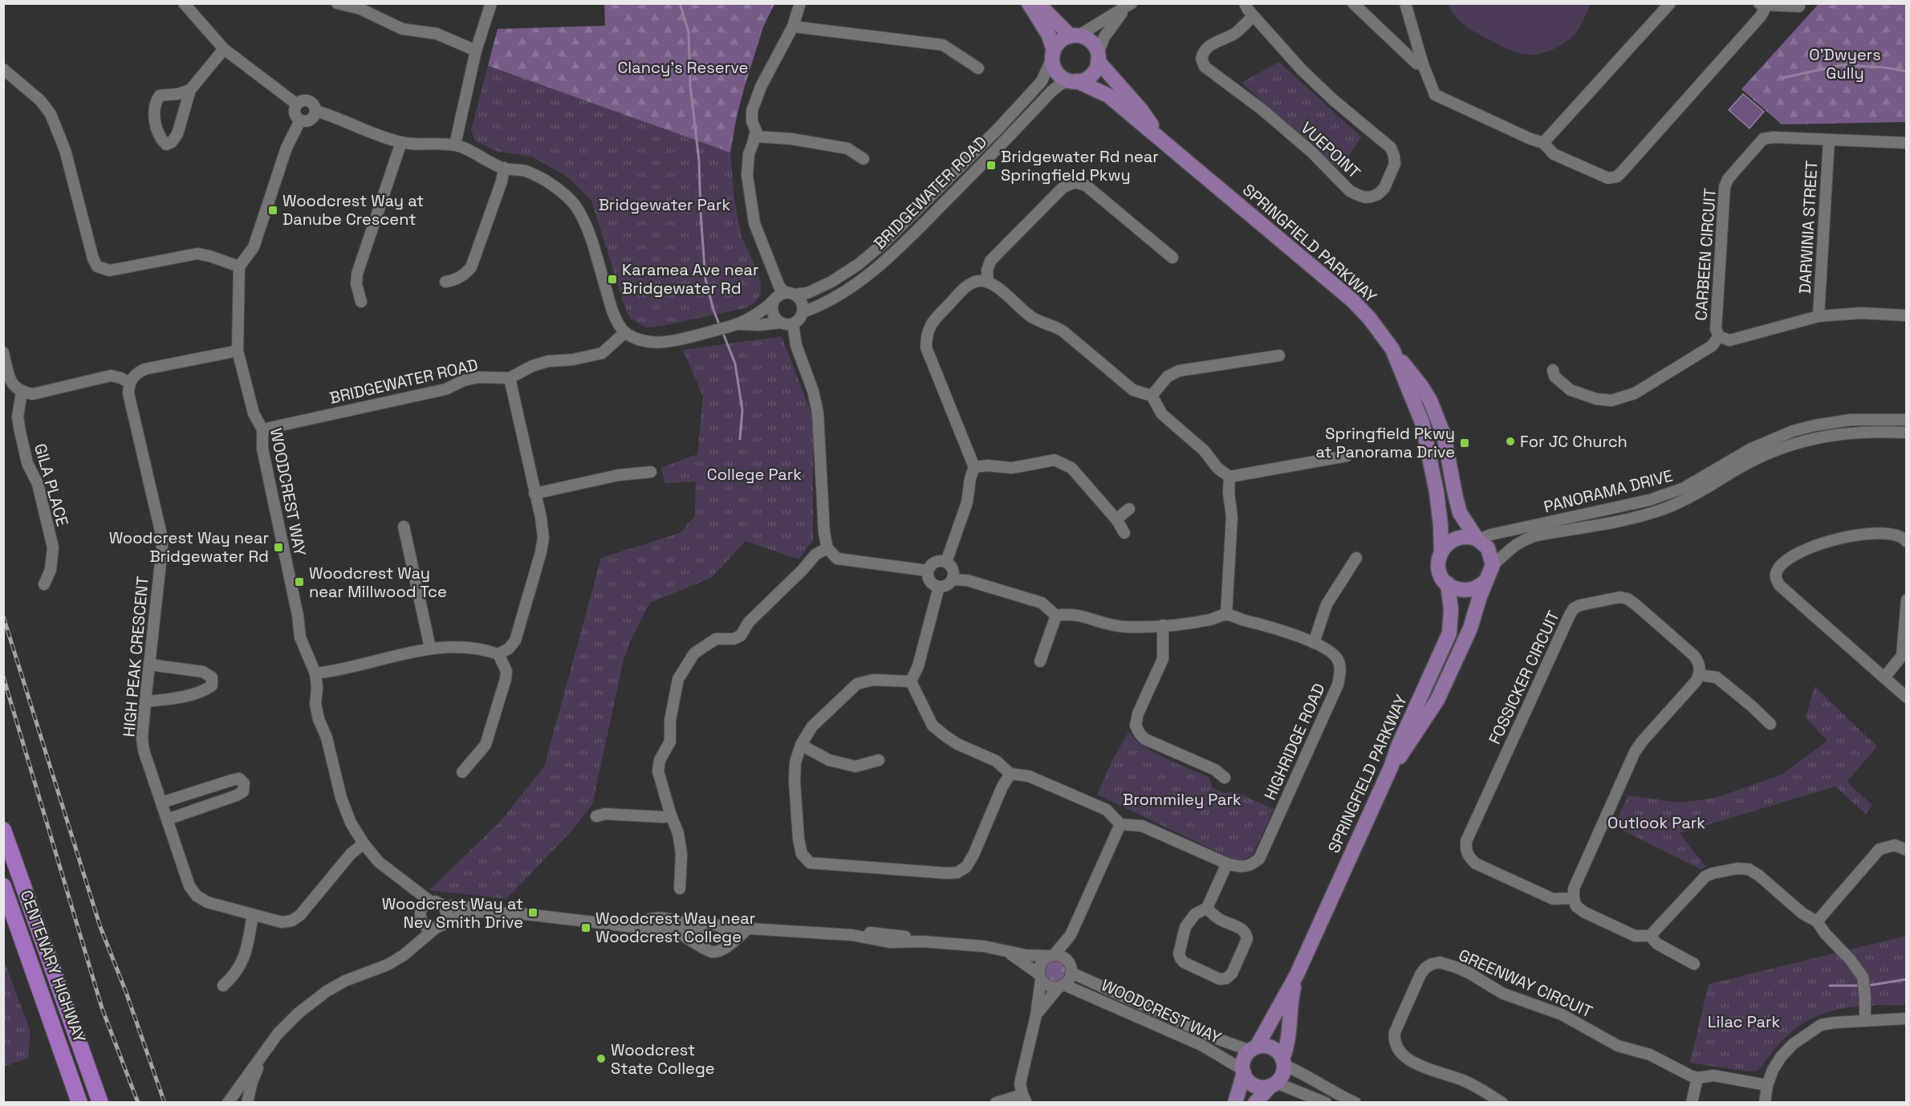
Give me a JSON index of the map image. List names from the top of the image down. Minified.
{"streets":{"highway":["CENTENARY HIGHWAY"],"main road":["SPRINGFIELD PARKWAY"],"street":["VUEPOINT","BRIDGEWATER ROAD","DARWINIA STREET","CARBEEN CIRCUIT","GILA PLACE","PANORAMA DRIVE","WOODCREST WAY","HIGH PEAK CRESCENT","FOSSICKER CIRCUIT","HIGHRIDGE ROAD","GREENWAY CIRCUIT"]},"crossings":[["BRIDGEWATER ROAD","SPRINGFIELD PARKWAY"],["BRIDGEWATER ROAD","WOODCREST WAY"],["DARWINIA STREET","CARBEEN CIRCUIT"],["SPRINGFIELD PARKWAY","PANORAMA DRIVE"],["SPRINGFIELD PARKWAY","WOODCREST WAY"],["WOODCREST WAY","HIGH PEAK CRESCENT"]],"parks":["O'Dwyers Gully","Clancy's Reserve","Bridgewater Park","College Park","Brommiley Park","Outlook Park","Lilac Park"],"places":{"transit":["Bridgewater Rd near Springfield Pkwy","Woodcrest Way at Danube Crescent","Karamea Ave near Bridgewater Rd","Springfield Pkwy at Panorama Drive","Woodcrest Way near Bridgewater Rd","Woodcrest Way near Millwood Tce","Woodcrest Way at Nev Smith Drive","Woodcrest Way near Woodcrest College"],"other":["For JC Church","Woodcrest State College"]}}
